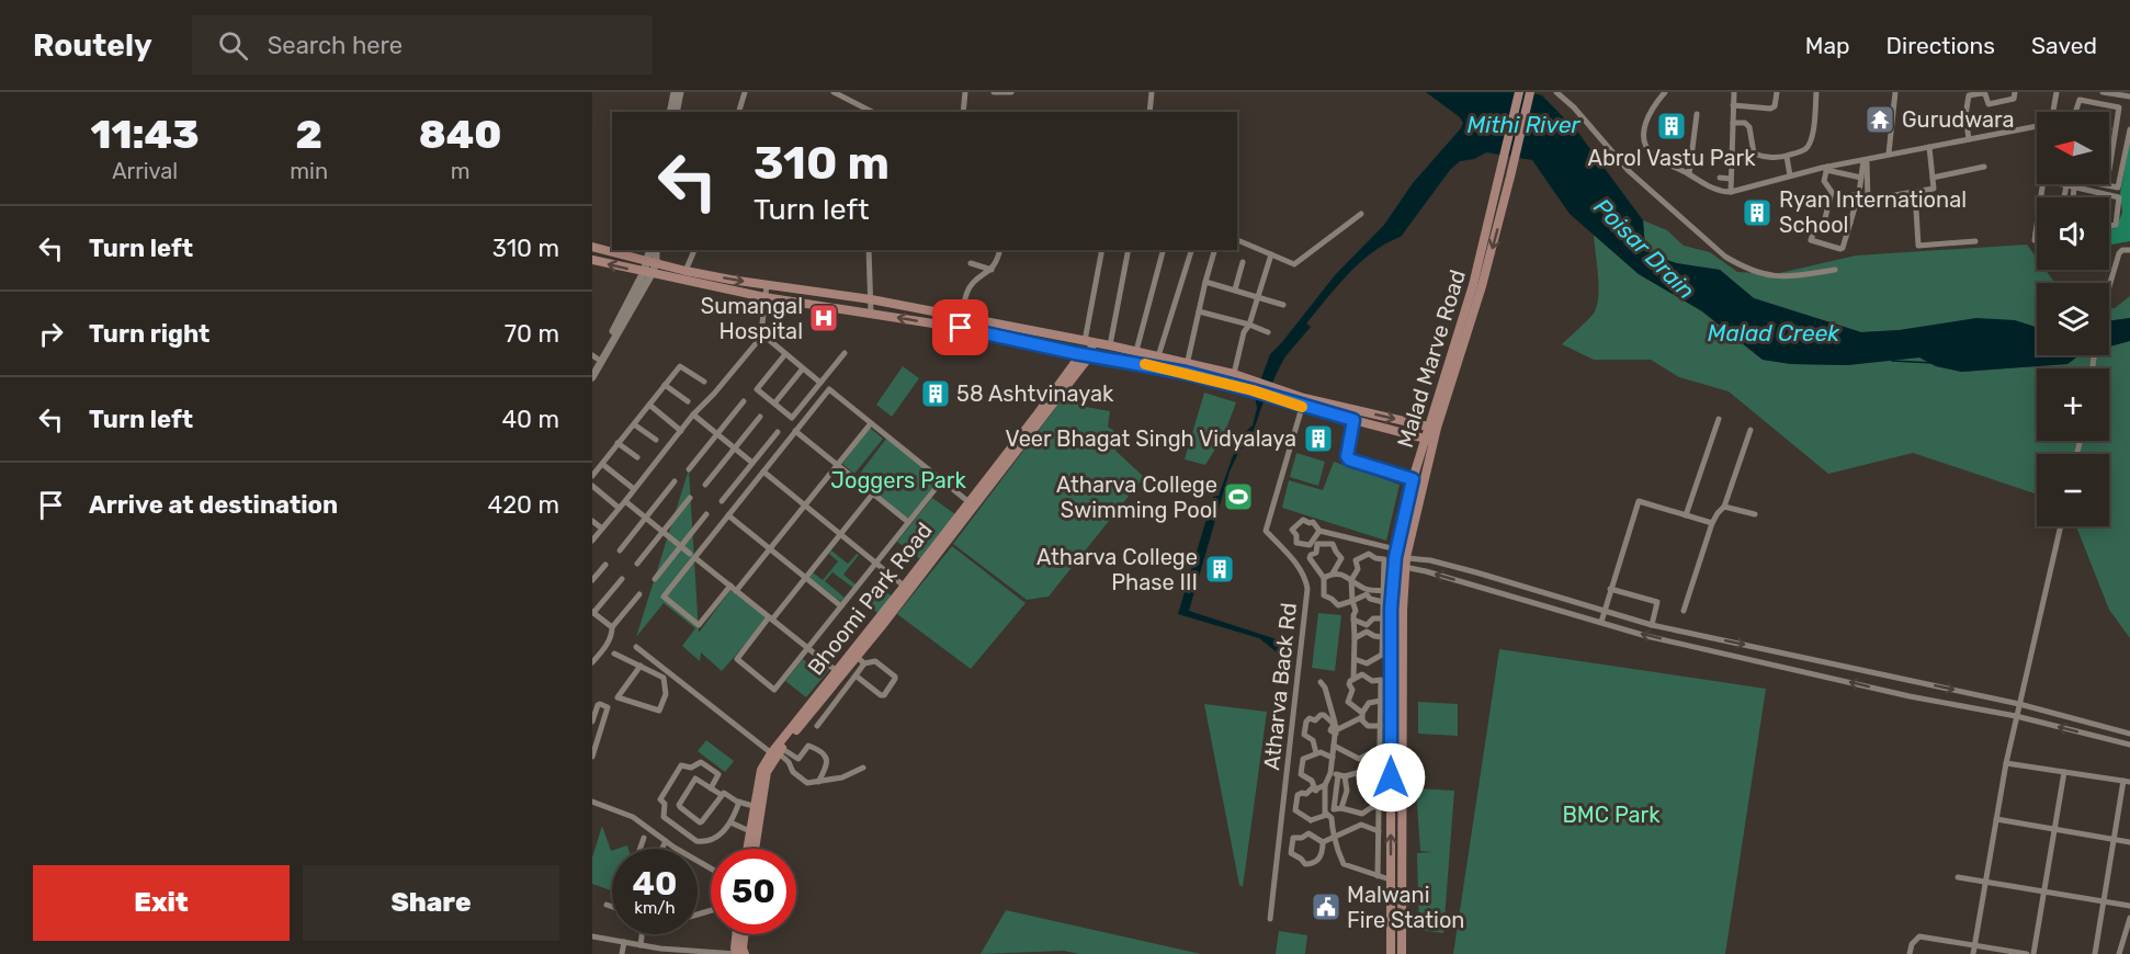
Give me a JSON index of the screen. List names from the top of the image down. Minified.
{"streets":{"main road":["Malad Marve Road","Bhoomi Park Road"],"street":["Atharva Back Rd"]},"water":["Mithi River","Poisar Drain","Malad Creek"],"parks":["Joggers Park","BMC Park"],"places":{"temple":["Gurudwara"],"building":["Abrol Vastu Park","Ryan International School","58 Ashtvinayak","Veer Bhagat Singh Vidyalaya","Atharva College Phase III"],"hospital":["Sumangal Hospital"],"sports":["Atharva College Swimming Pool"],"public building":["Malwani Fire Station"]},"north":"left","page":{"header":"Routely","search":"Search here","nav":["Map","Directions","Saved"],"eta":["11:43","Arrival","2","min","840","m"],"map_buttons":["+","−"],"turn":["310 m","Turn left"],"list":[{"name":"Turn left","value":"310 m"},{"name":"Turn right","value":"70 m"},{"name":"Turn left","value":"40 m"},{"name":"Arrive at destination","value":"420 m"}],"speed":"40 km/h","limit":"50","buttons":["Exit","Share"]}}
